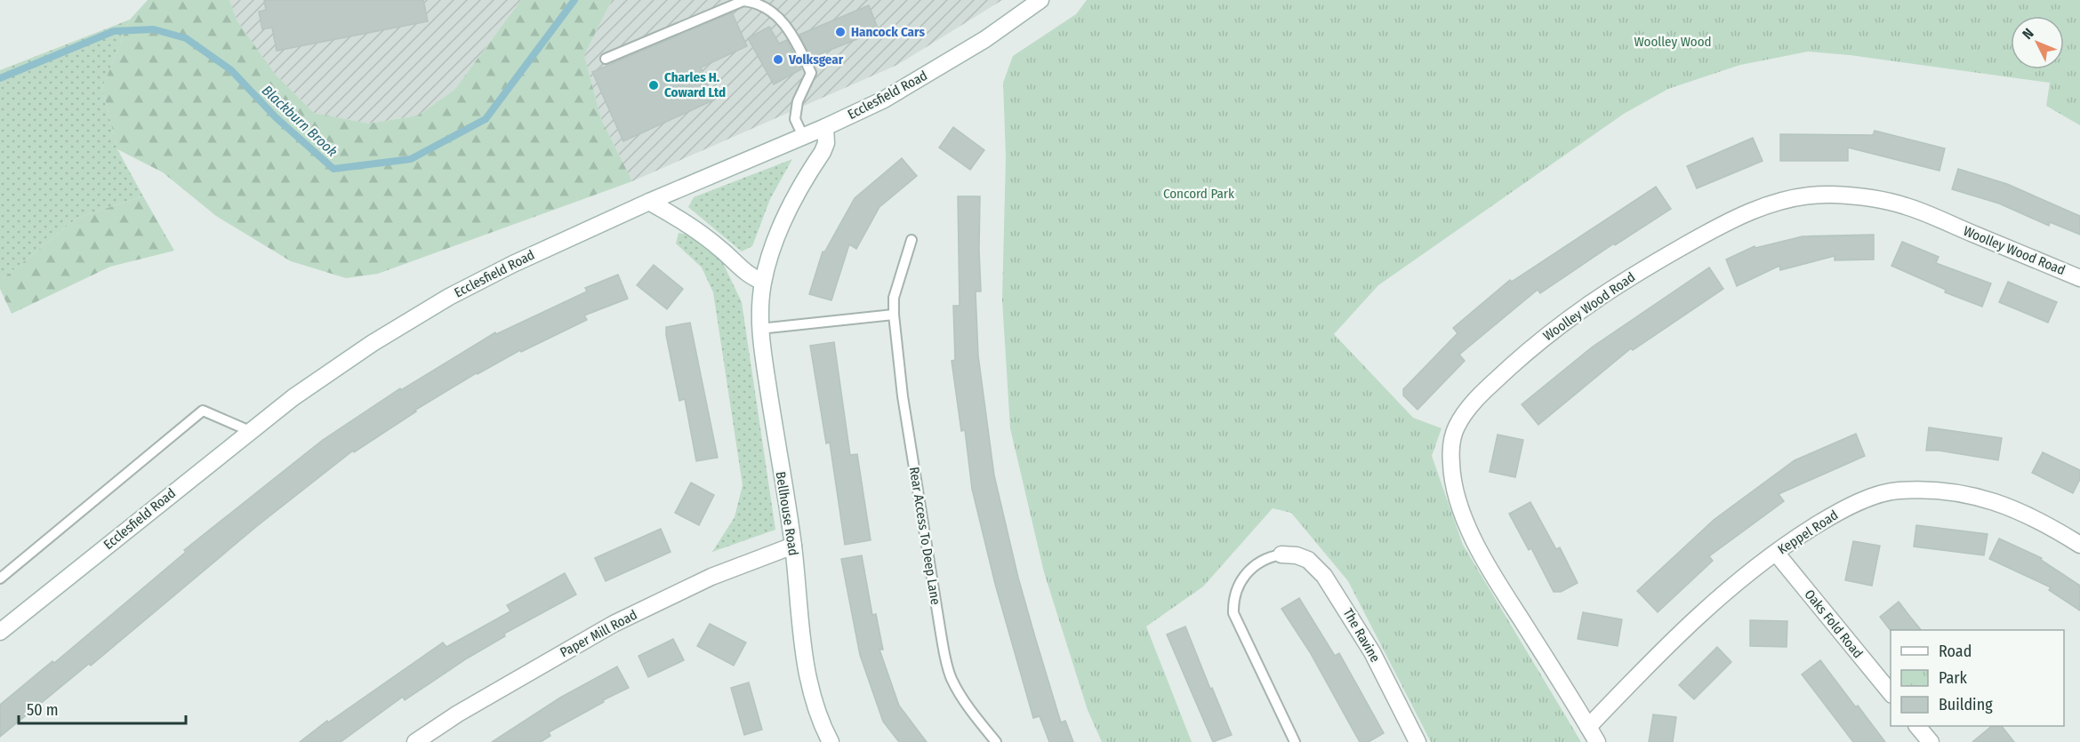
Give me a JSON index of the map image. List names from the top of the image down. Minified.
{"streets":{"street":["Ecclesfield Road","Woolley Wood Road","Bellhouse Road","Keppel Road","Oaks Fold Road","Paper Mill Road","The Ravine"],"lane":["Rear Access To Deep Lane"]},"crossings":[["Ecclesfield Road","Bellhouse Road"],["Woolley Wood Road","Keppel Road"],["Bellhouse Road","Paper Mill Road"],["Keppel Road","Oaks Fold Road"]],"water":["Blackburn Brook"],"parks":["Woolley Wood","Concord Park"],"places":["Hancock Cars","Volksgear","Charles H. Coward Ltd"],"legend":["Road","Park","Building"],"scale_bar":"50 m","north":"top left"}
